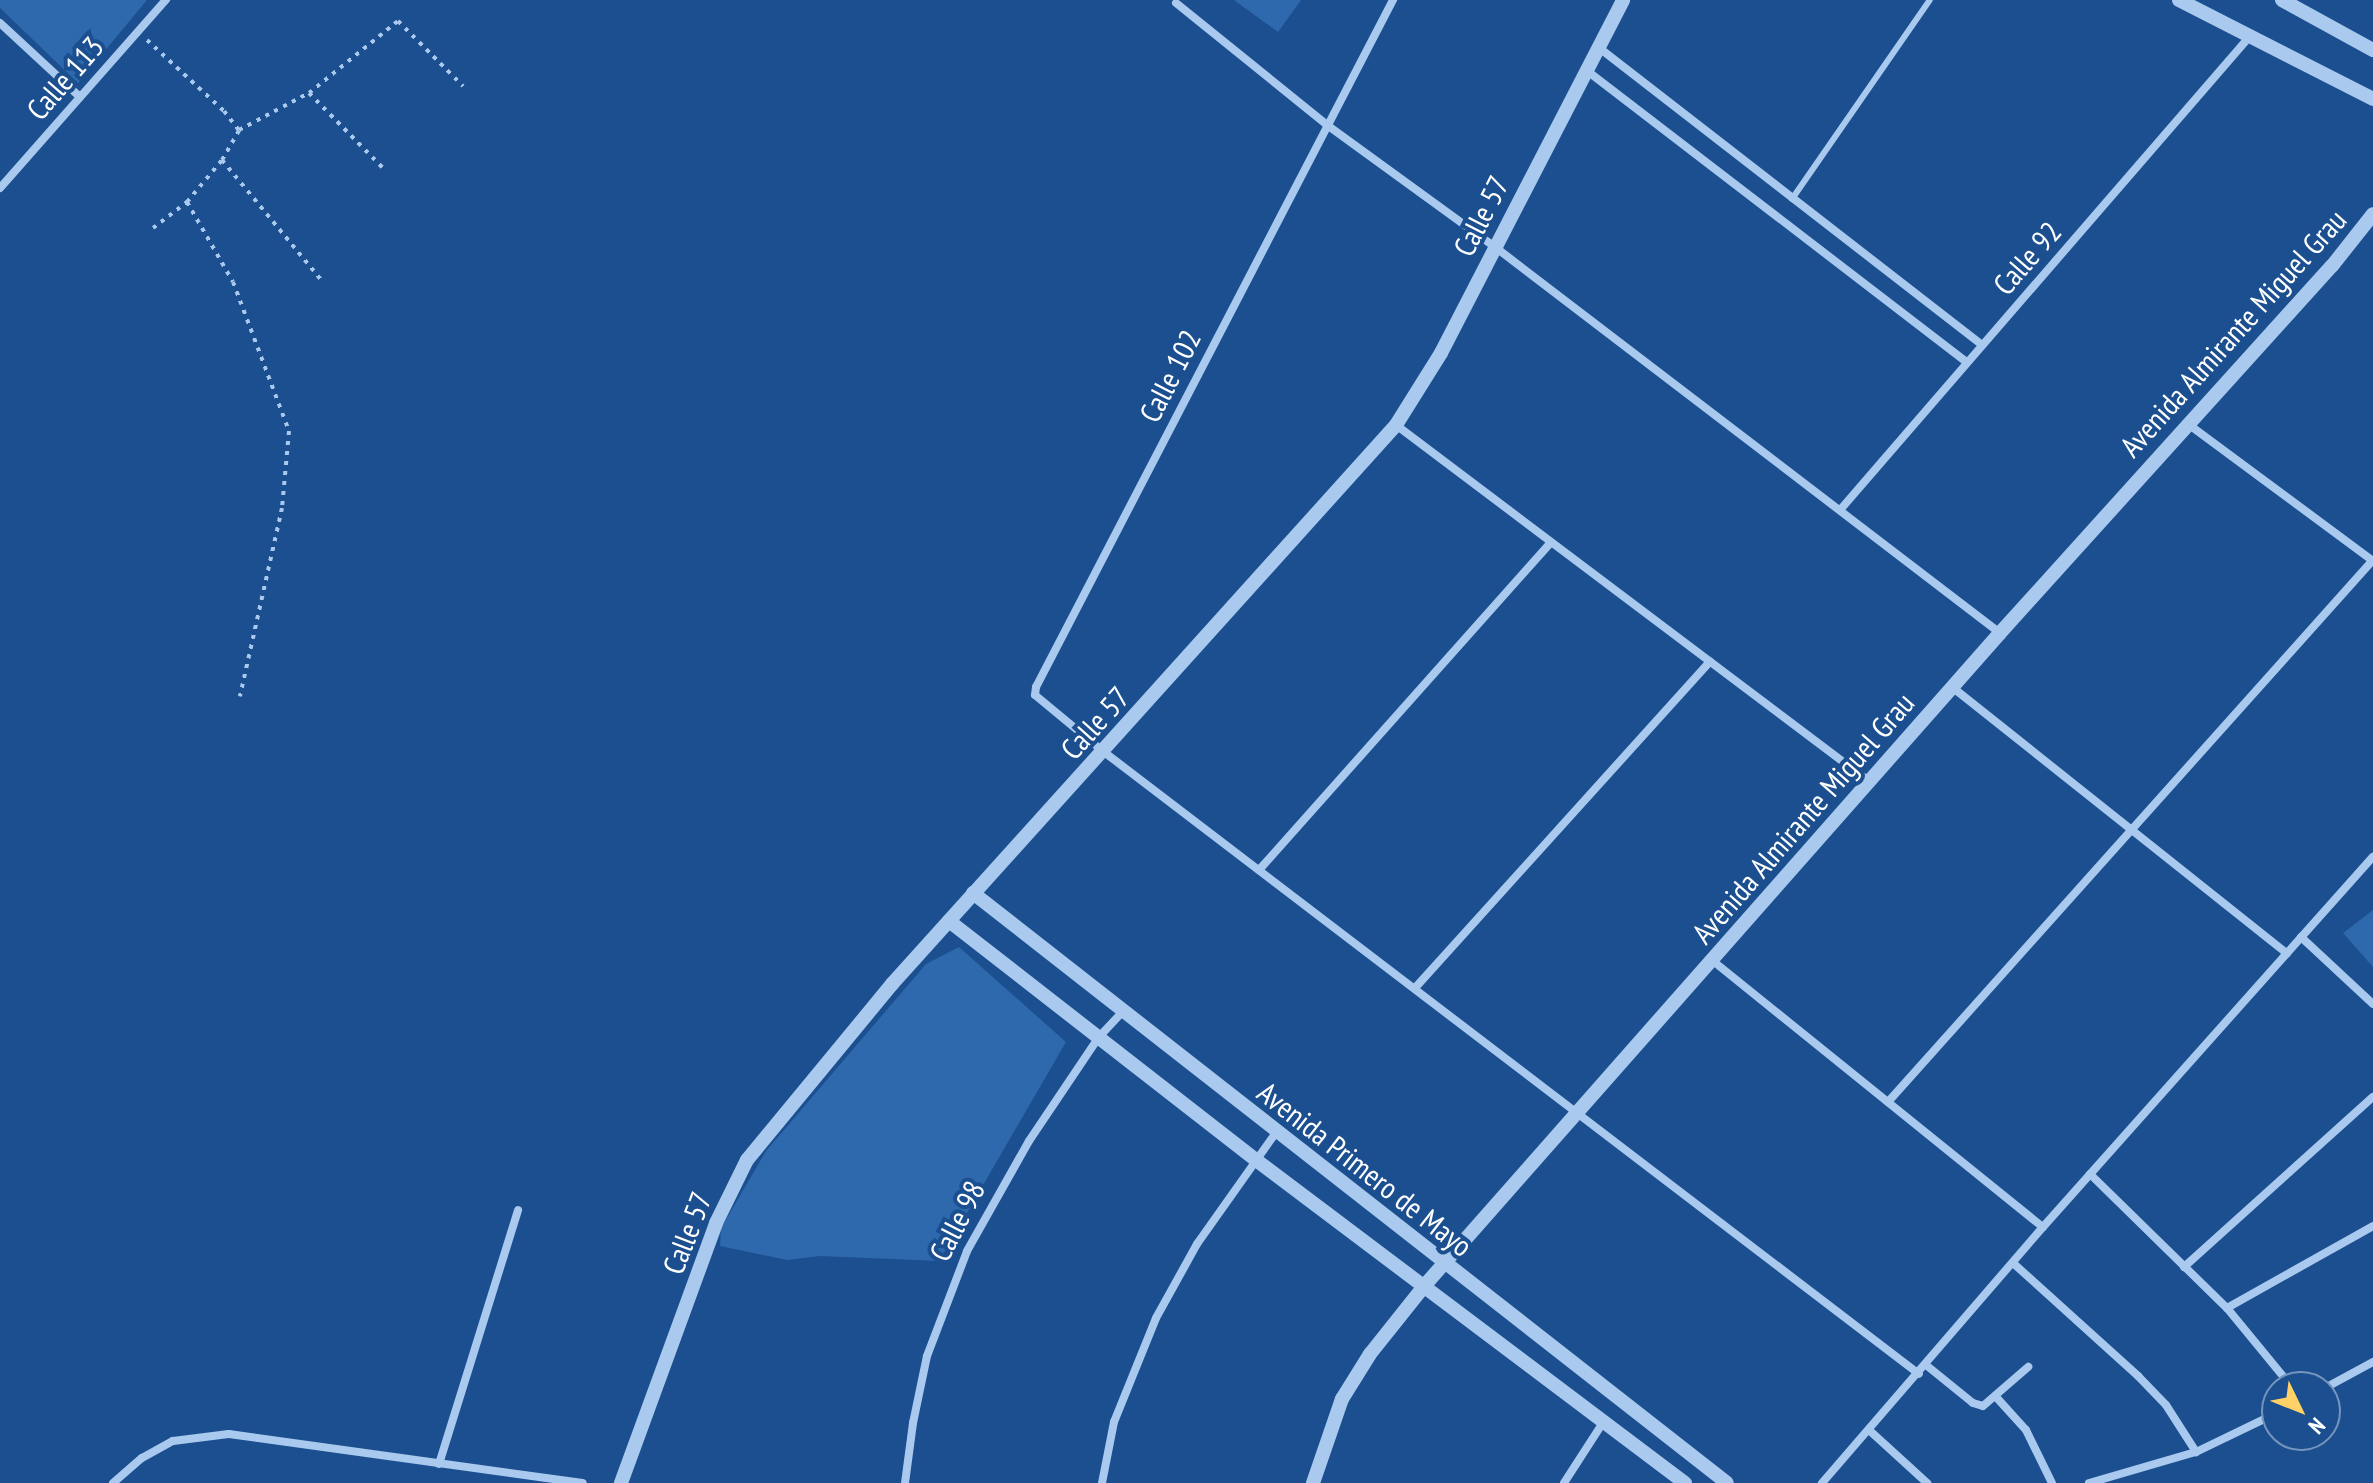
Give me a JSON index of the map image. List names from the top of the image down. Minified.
{"streets":{"street":["Calle 113","Calle 57","Calle 92","Avenida Almirante Miguel Grau","Calle 102","Avenida Primero de Mayo","Calle 98"]},"crossings":[["Calle 57","Calle 102"],["Calle 57","Avenida Primero de Mayo"],["Avenida Almirante Miguel Grau","Calle 102"],["Avenida Almirante Miguel Grau","Avenida Primero de Mayo"],["Avenida Primero de Mayo","Calle 98"]],"north":"bottom right"}
